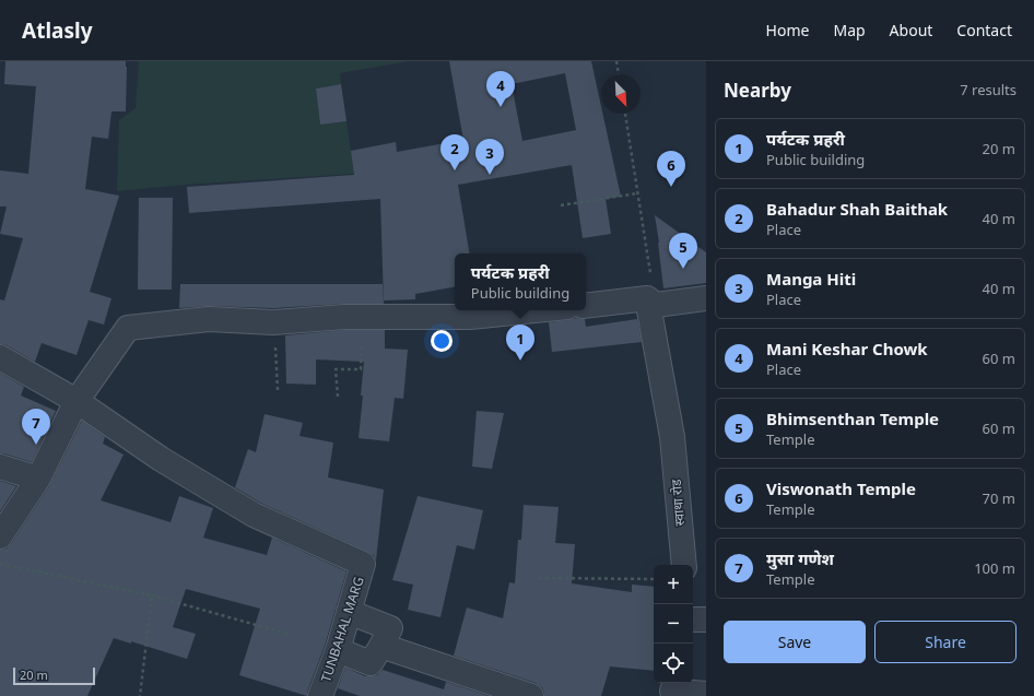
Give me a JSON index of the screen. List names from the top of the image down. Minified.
{"streets":{"street":["स्वाथा रोड","TUNBAHAL MARG"]},"scale_bar":"20 m","north":"bottom right","page":{"header":"Atlasly","nav":["Home","Map","About","Contact"],"heading":["Nearby","7 results"],"pins":["4","2","3","6","5","1","7"],"list":[{"mark":"1","name":"पर्यटक प्रहरी","note":"Public building","value":"20 m"},{"mark":"2","name":"Bahadur Shah Baithak","note":"Place","value":"40 m"},{"mark":"3","name":"Manga Hiti","note":"Place","value":"40 m"},{"mark":"4","name":"Mani Keshar Chowk","note":"Place","value":"60 m"},{"mark":"5","name":"Bhimsenthan Temple","note":"Temple","value":"60 m"},{"mark":"6","name":"Viswonath Temple","note":"Temple","value":"70 m"},{"mark":"7","name":"मुसा गणेश","note":"Temple","value":"100 m"}],"popup":["पर्यटक प्रहरी","Public building"],"map_buttons":["+","−"],"buttons":["Save","Share"],"scale":"20 m"}}
